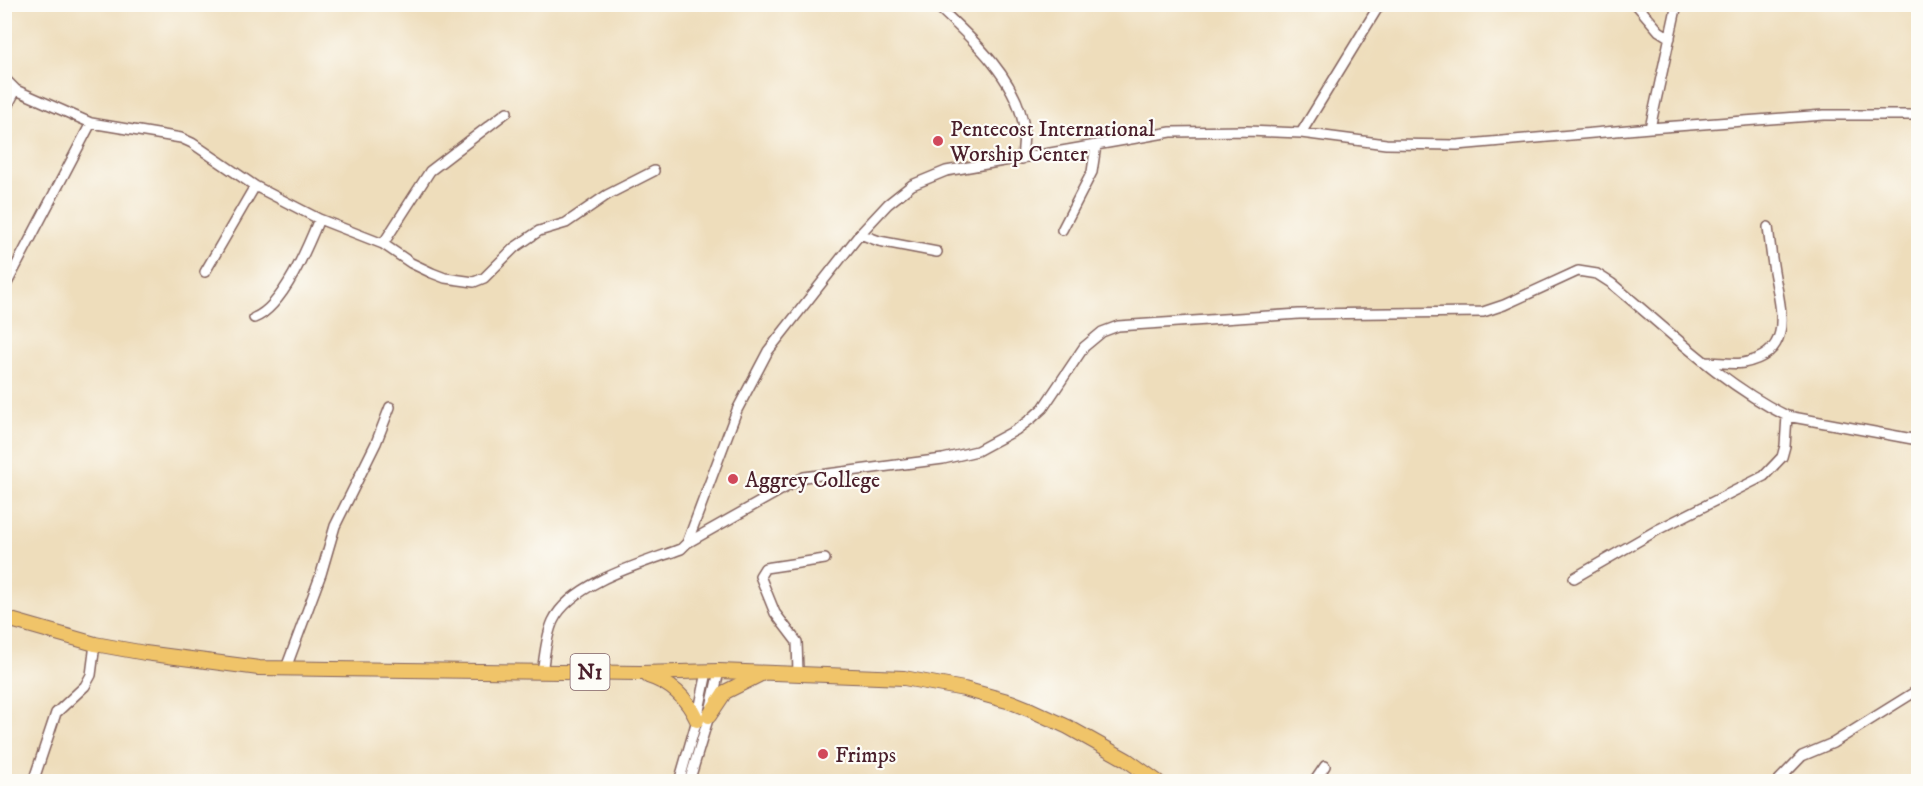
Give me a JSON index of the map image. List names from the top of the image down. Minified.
{"streets":{"highway":["N1"]},"places":["Pentecost International Worship Center","Aggrey College","Frimps"]}
